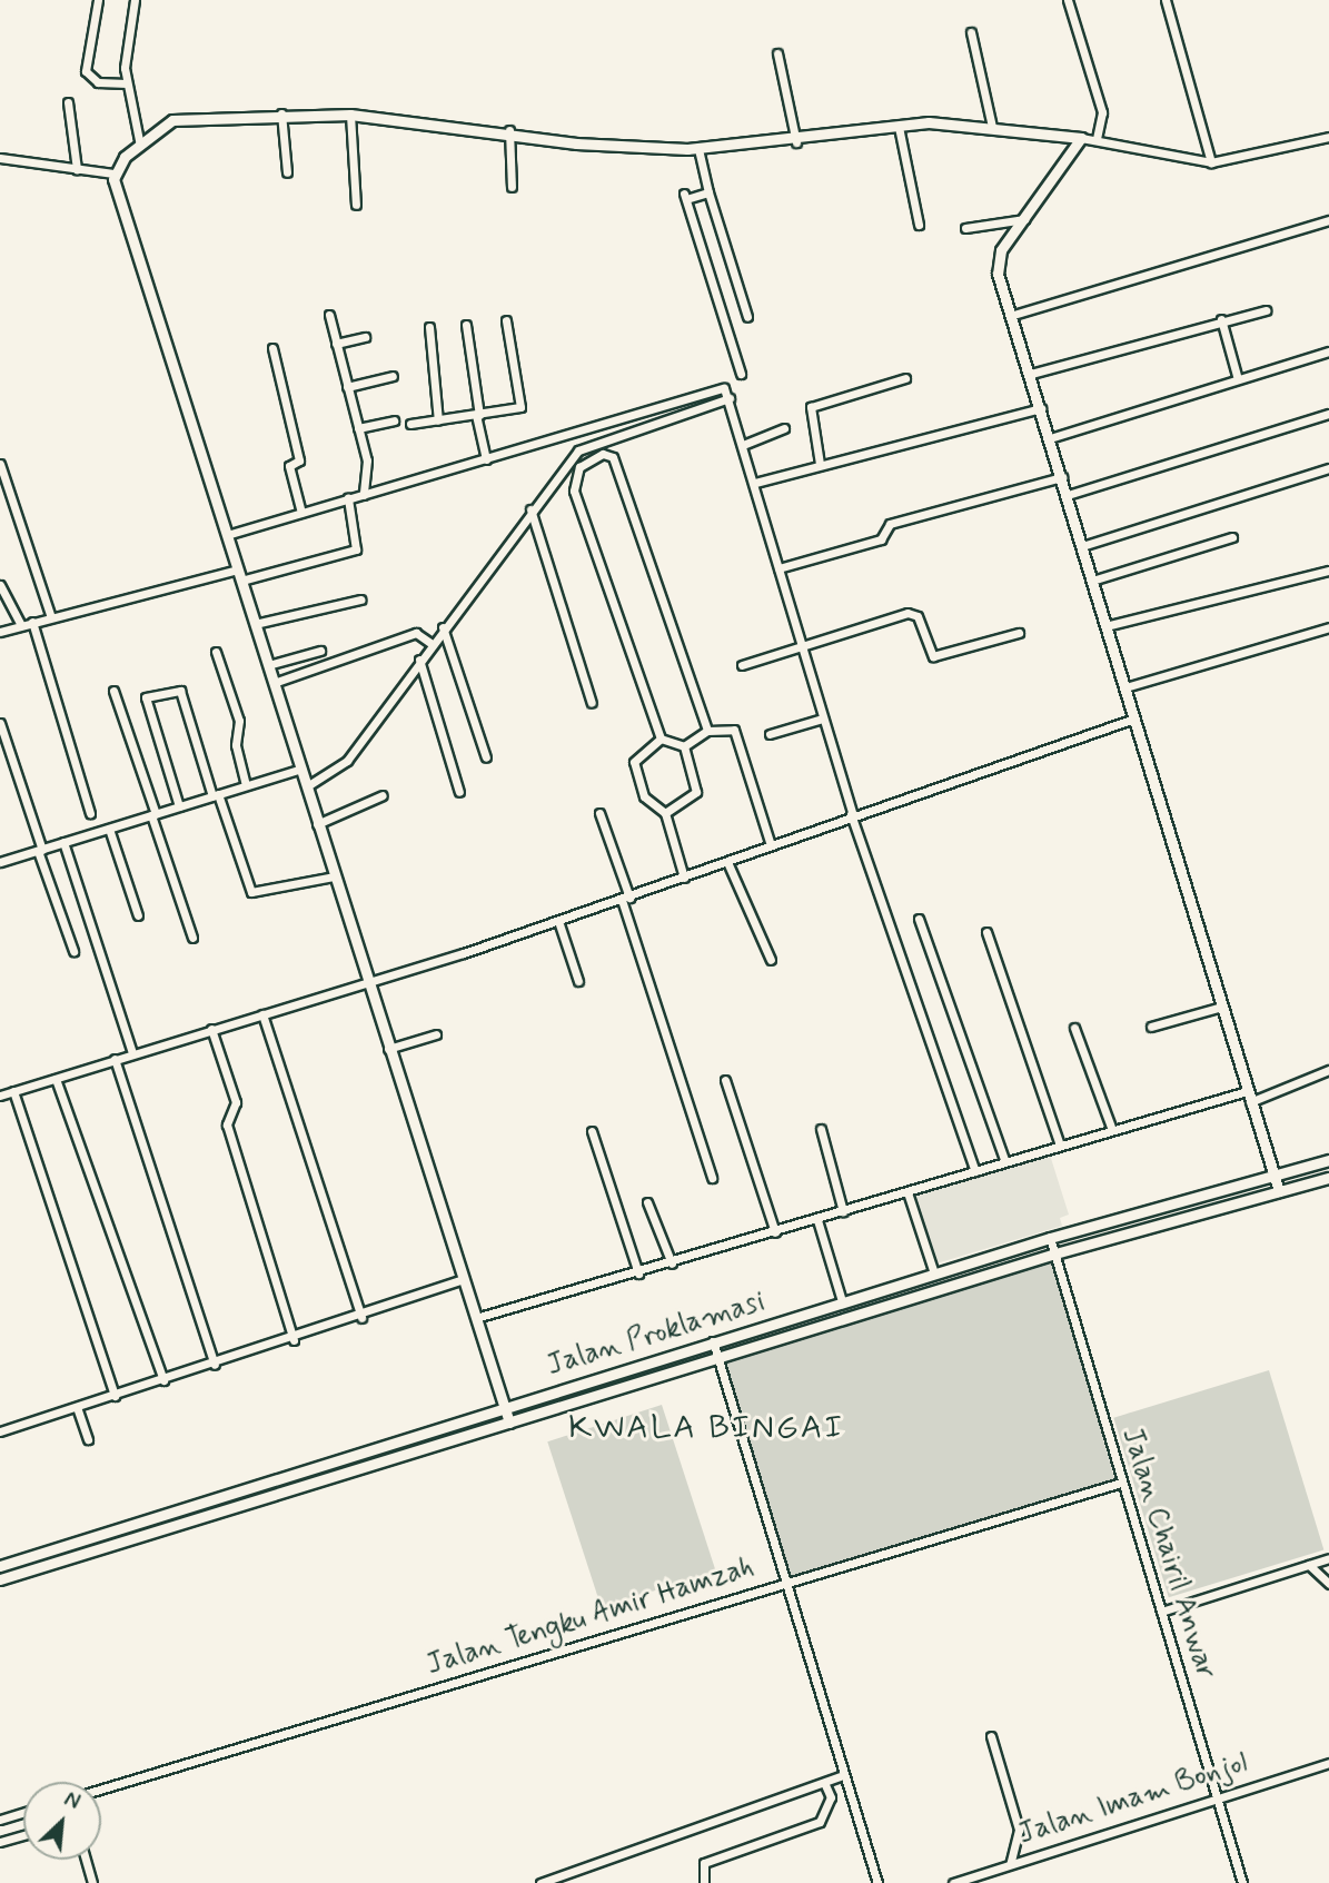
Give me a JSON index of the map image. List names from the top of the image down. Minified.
{"streets":{"street":["Jalan Proklamasi","Jalan Chairil Anwar","Jalan Tengku Amir Hamzah","Jalan Imam Bonjol"]},"crossings":[["Jalan Proklamasi","Jalan Chairil Anwar"],["Jalan Chairil Anwar","Jalan Tengku Amir Hamzah"],["Jalan Chairil Anwar","Jalan Imam Bonjol"]],"districts":["KWALA BINGAI"],"north":"top right"}
